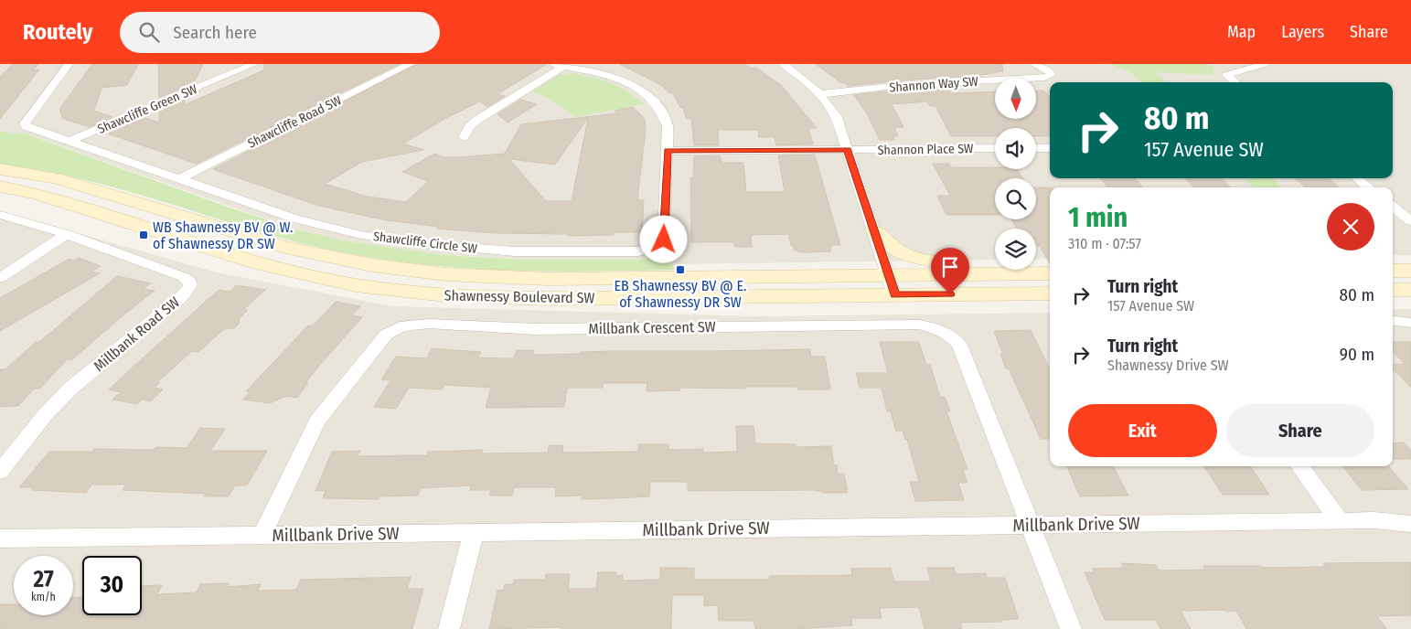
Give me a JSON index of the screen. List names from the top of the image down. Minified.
{"streets":{"main road":["Shawnessy Boulevard SW"],"street":["Shannon Way SW","Shawcliffe Green SW","Shawcliffe Road SW","Shannon Place SW","Shawcliffe Circle SW","Millbank Crescent SW","Millbank Road SW","Millbank Drive SW"]},"crossings":[["Shawcliffe Green SW","Shawcliffe Circle SW"],["Shawcliffe Road SW","Shawcliffe Circle SW"],["Shannon Place SW","Shawcliffe Circle SW"],["Millbank Crescent SW","Millbank Drive SW"]],"places":{"transit":["WB Shawnessy BV @ W. of Shawnessy DR SW","EB Shawnessy BV @ E. of Shawnessy DR SW"]},"north":"bottom","page":{"header":"Routely","search":"Search here","nav":["Map","Layers","Share"],"turn":["80 m","157 Avenue SW"],"heading":["1 min","310 m · 07:57"],"list":[{"name":"Turn right","note":"157 Avenue SW","value":"80 m"},{"name":"Turn right","note":"Shawnessy Drive SW","value":"90 m"}],"buttons":["Exit","Share"],"speed":"27 km/h","limit":"30"}}
